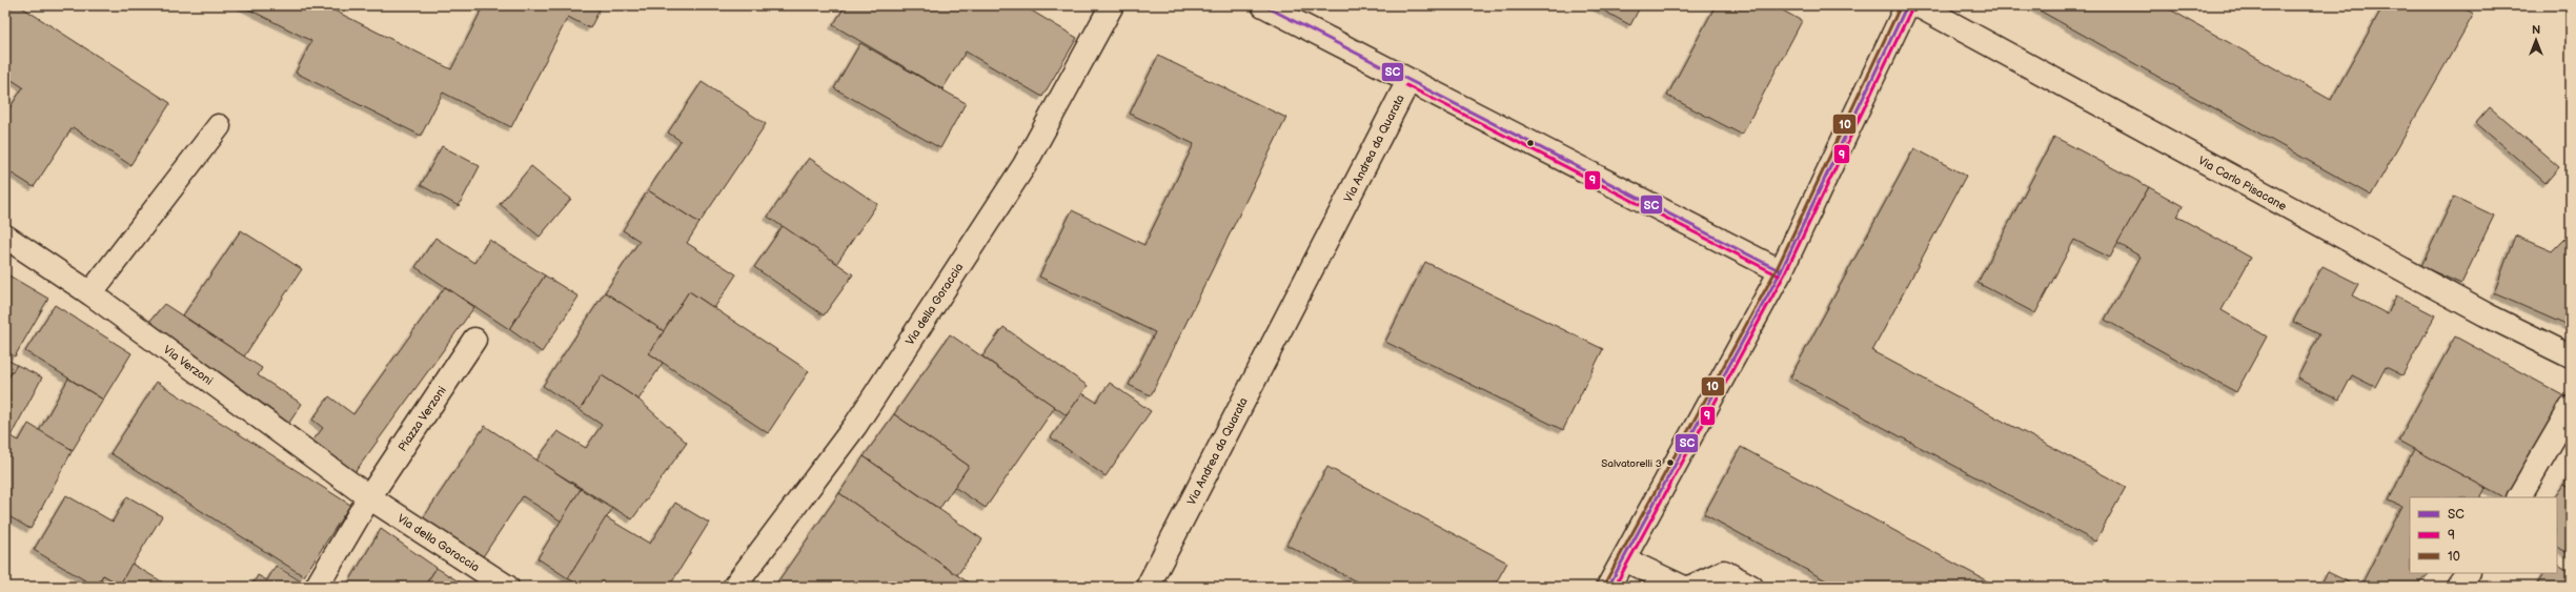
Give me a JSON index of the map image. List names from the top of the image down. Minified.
{"streets":{"street":["Via Andrea da Quarata","Via Carlo Pisacane","Via della Goraccia","Via Verzoni","Piazza Verzoni"]},"crossings":[["Via della Goraccia","Via Verzoni"],["Via della Goraccia","Piazza Verzoni"],["Via Verzoni","Piazza Verzoni"]],"places":["Salvatorelli 3"],"lines":["transit line SC","transit line 10","transit line 9"],"legend":["SC","9","10"],"north":"top"}
